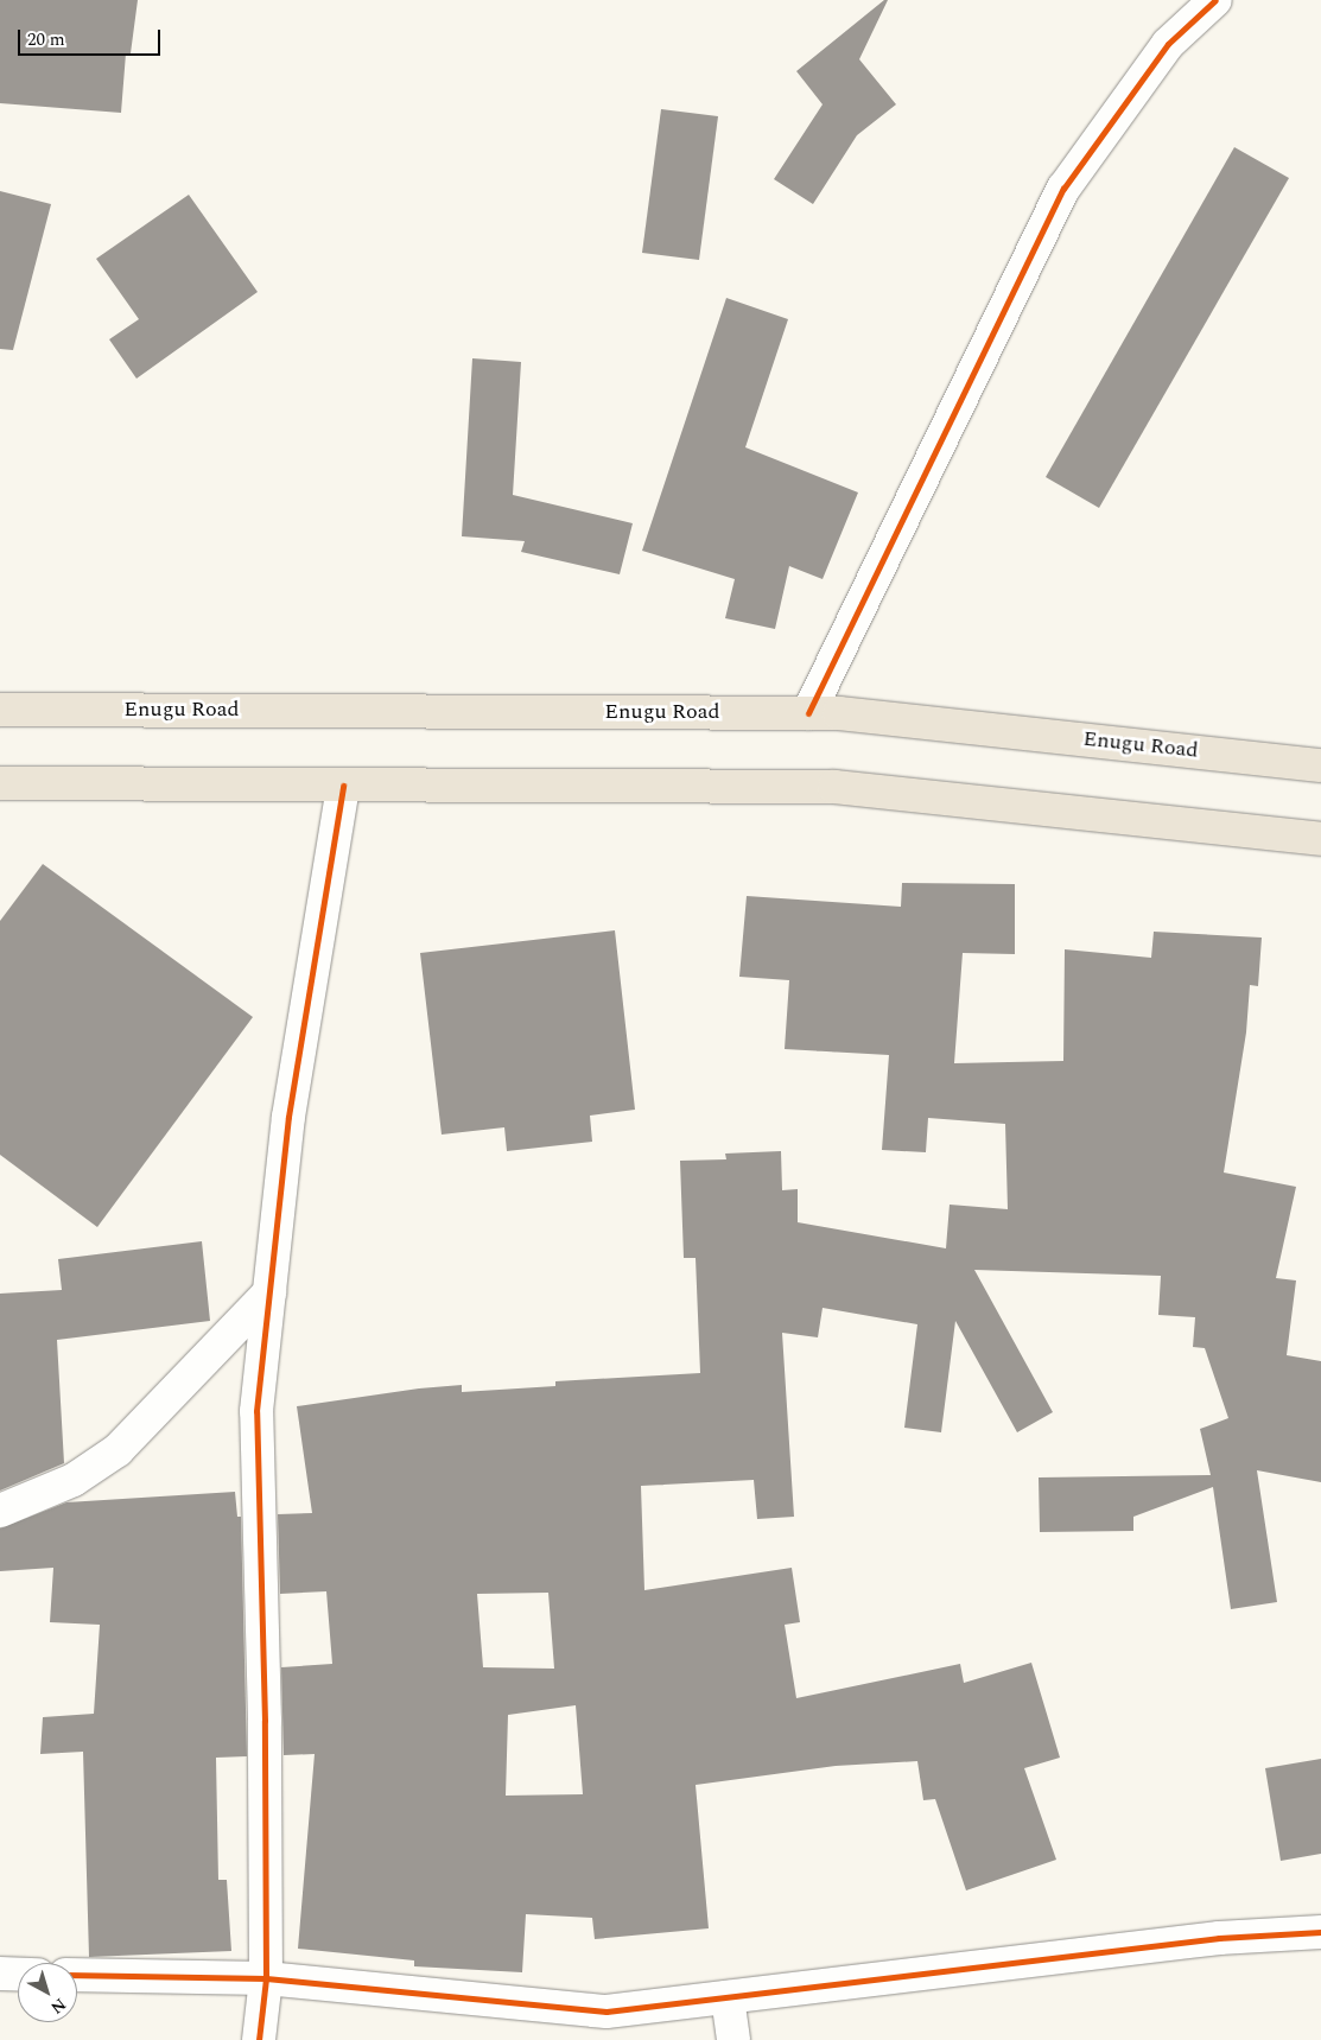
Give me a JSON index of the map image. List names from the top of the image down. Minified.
{"streets":{"main road":["Enugu Road"]},"scale_bar":"20 m","north":"bottom right"}
